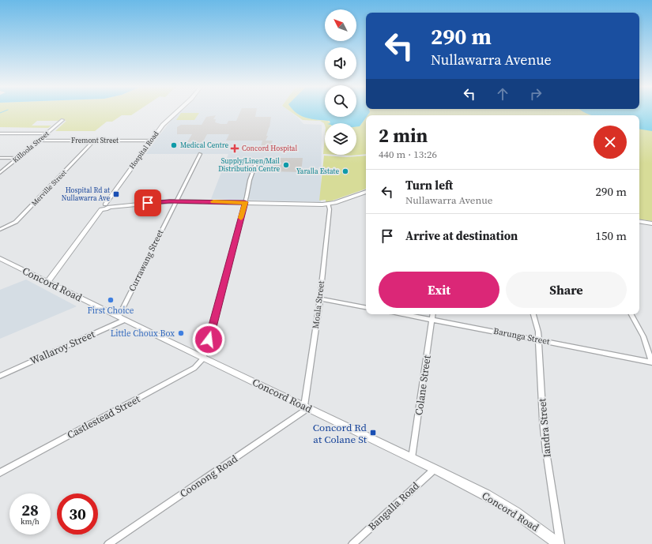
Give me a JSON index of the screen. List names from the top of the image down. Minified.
{"streets":{"main road":["Hospital Road","Concord Road"],"street":["Fremont Street","Killoola Street","Merville Street","Currawang Street","Moala Street","Barunga Street","Wallaroy Street","Colane Street","Castlestead Street","Iandra Street","Coonong Road","Bangalla Road"]},"crossings":[["Fremont Street","Killoola Street"],["Fremont Street","Hospital Road"],["Fremont Street","Merville Street"],["Hospital Road","Concord Road"],["Currawang Street","Concord Road"],["Currawang Street","Wallaroy Street"],["Concord Road","Moala Street"],["Concord Road","Wallaroy Street"],["Concord Road","Colane Street"],["Concord Road","Castlestead Street"],["Concord Road","Iandra Street"],["Concord Road","Coonong Road"],["Concord Road","Bangalla Road"],["Moala Street","Coonong Road"],["Barunga Street","Colane Street"],["Barunga Street","Iandra Street"]],"places":{"other":["Medical Centre","Supply/Linen/Mail Distribution Centre","Yaralla Estate","First Choice","Little Choux Box"],"health":["Concord Hospital"],"transit":["Hospital Rd at Nullawarra Ave","Concord Rd at Colane St"]},"north":"top left","page":{"turn":["290 m","Nullawarra Avenue"],"heading":["2 min","440 m · 13:26"],"list":[{"name":"Turn left","note":"Nullawarra Avenue","value":"290 m"},{"name":"Arrive at destination","value":"150 m"}],"buttons":["Exit","Share"],"speed":"28 km/h","limit":"30"}}
